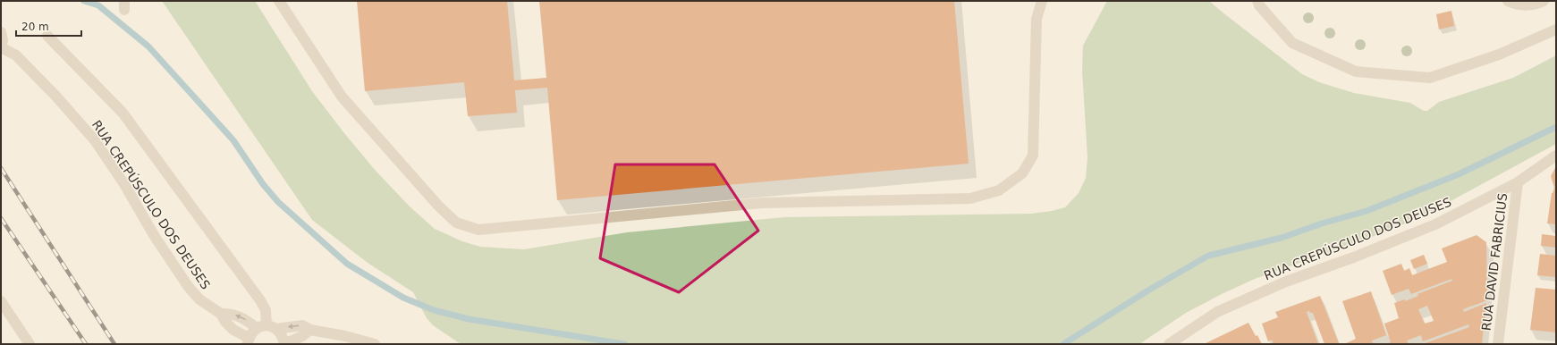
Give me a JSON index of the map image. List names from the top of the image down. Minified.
{"streets":{"street":["RUA CREPÚSCULO DOS DEUSES","RUA DAVID FABRICIUS"]},"crossings":[["RUA CREPÚSCULO DOS DEUSES","RUA DAVID FABRICIUS"]],"scale_bar":"20 m"}
